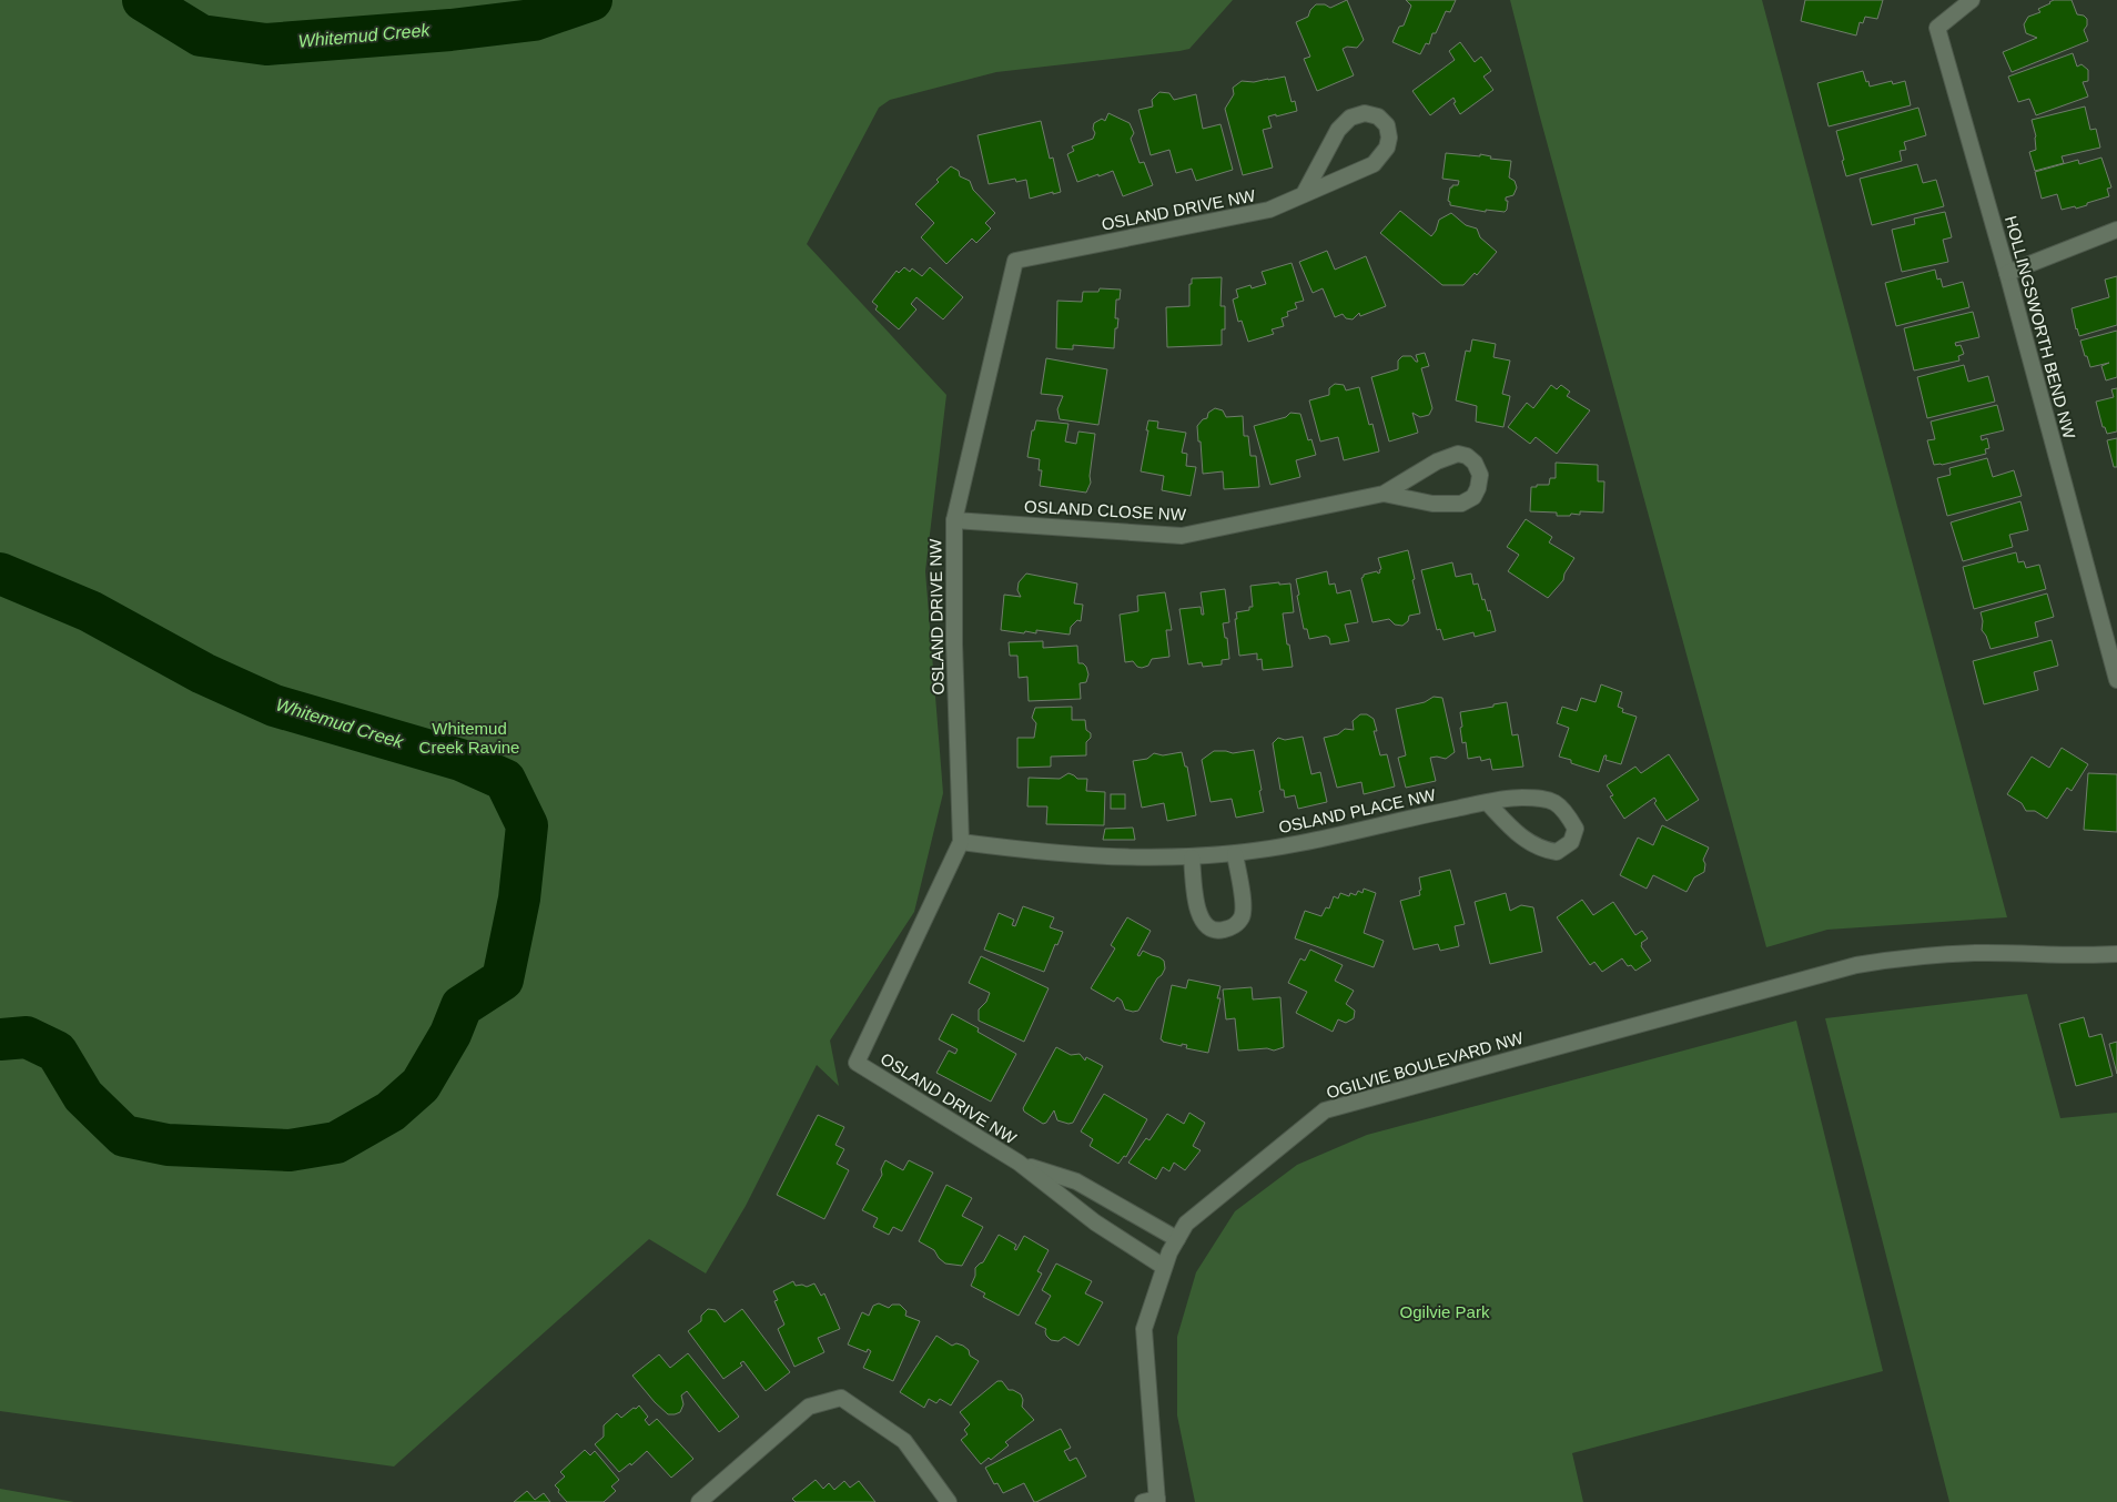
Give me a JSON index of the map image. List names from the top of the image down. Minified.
{"streets":{"street":["OSLAND DRIVE NW","HOLLINGSWORTH BEND NW","OSLAND CLOSE NW","OSLAND PLACE NW","OGILVIE BOULEVARD NW"]},"crossings":[["OSLAND DRIVE NW","OSLAND CLOSE NW"],["OSLAND DRIVE NW","OSLAND PLACE NW"],["OSLAND DRIVE NW","OGILVIE BOULEVARD NW"]],"water":["Whitemud Creek"],"parks":["Whitemud Creek Ravine","Ogilvie Park"]}
